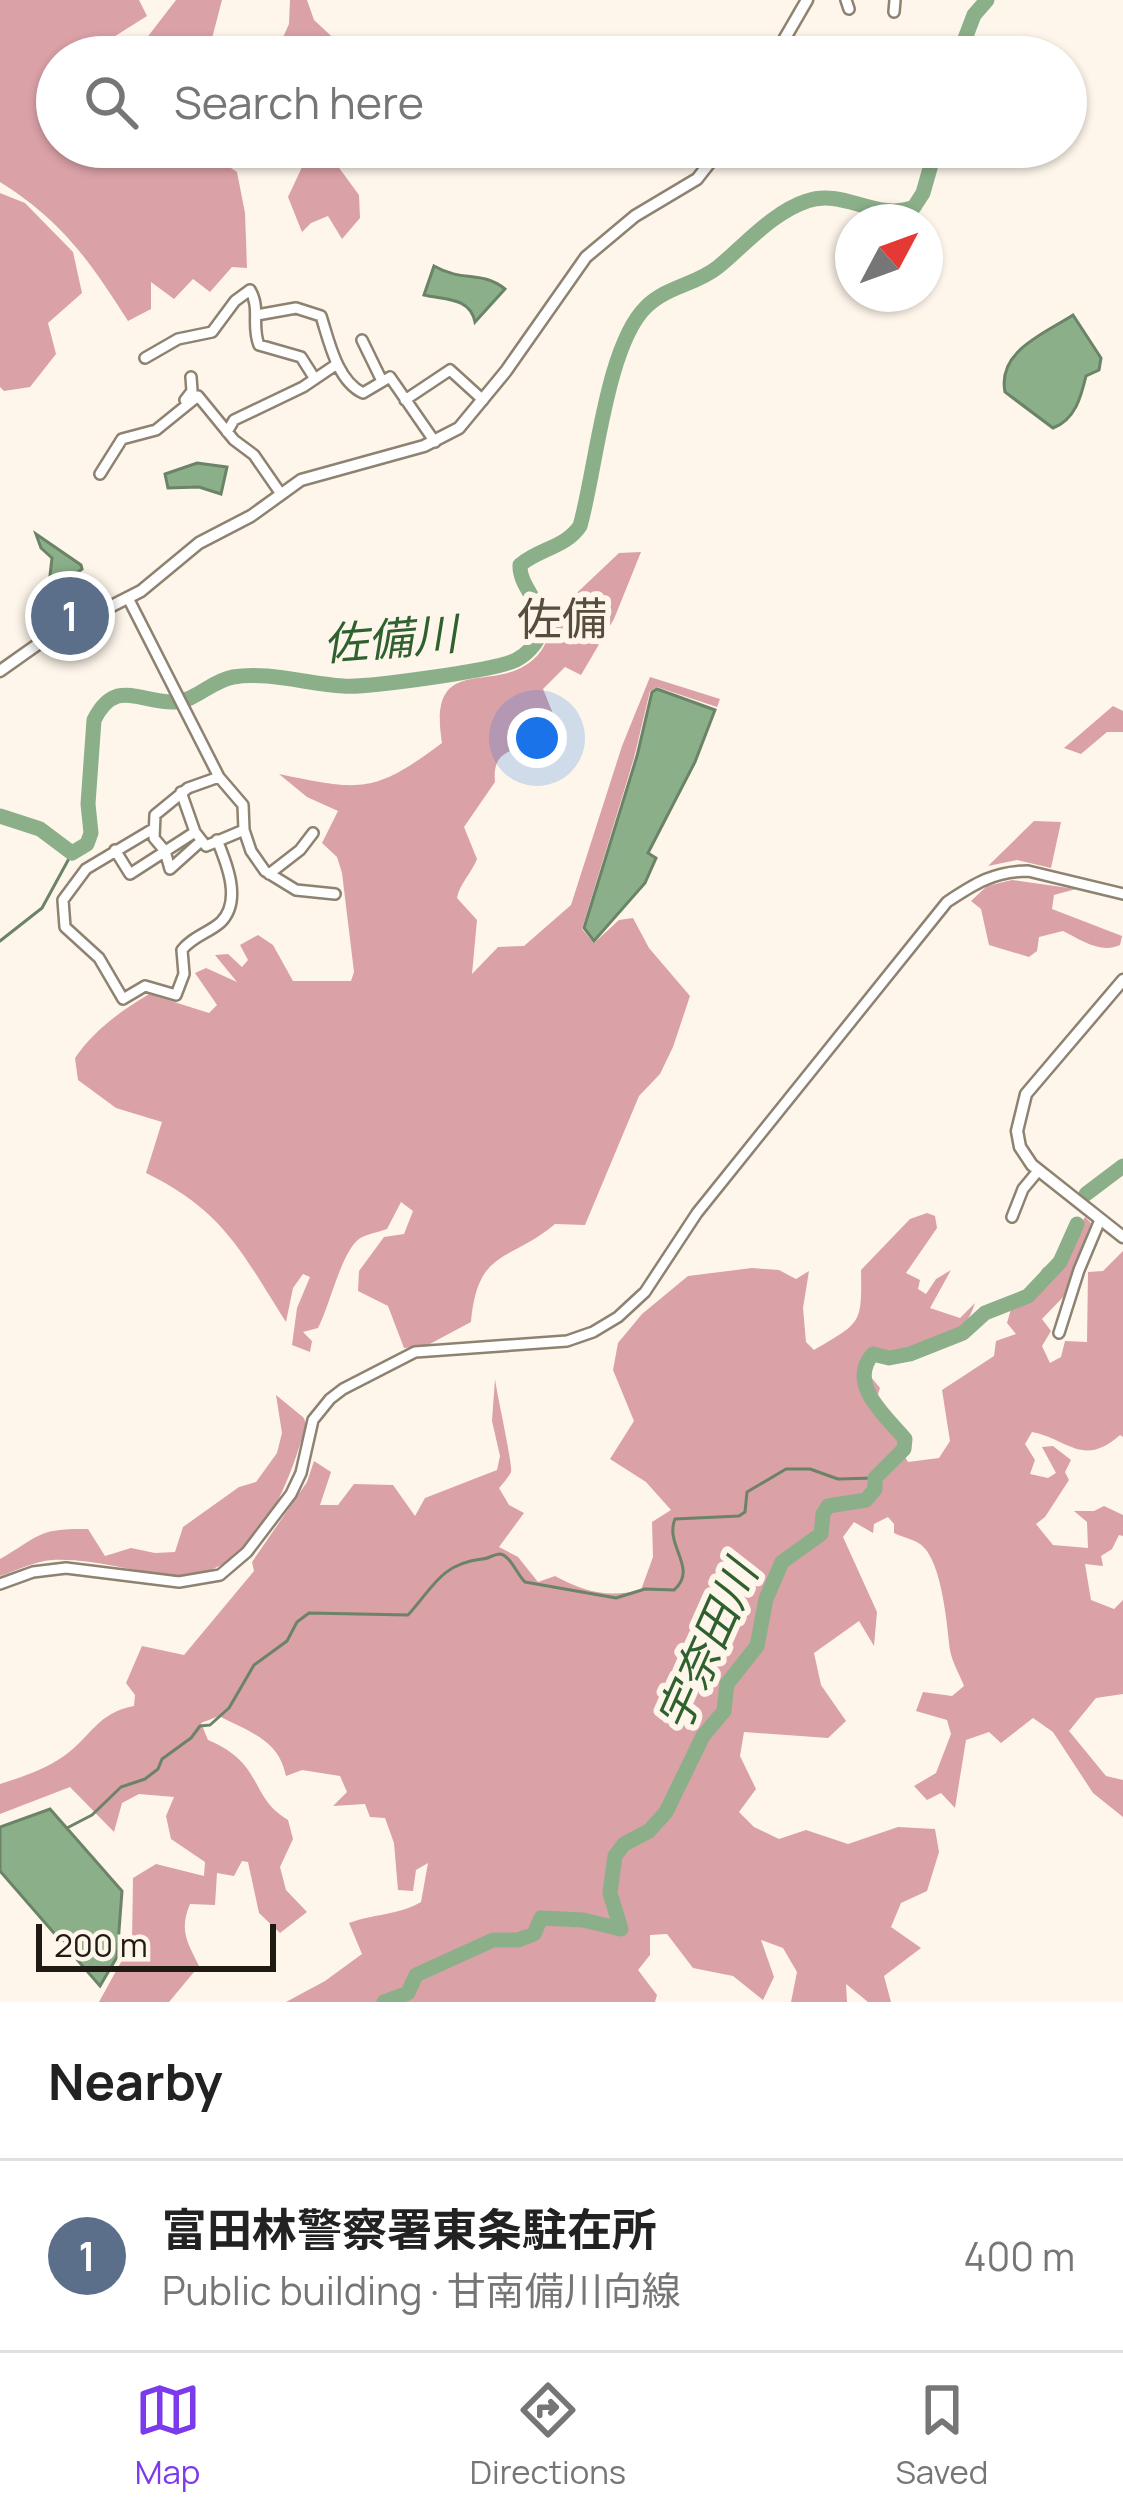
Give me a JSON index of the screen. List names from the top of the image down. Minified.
{"districts":["佐備"],"water":["佐備川","宇奈田川"],"scale_bar":"200 m","north":"top right","page":{"search":"Search here","pins":"1","scale":"200 m","heading":"Nearby","list":[{"mark":"1","name":"富田林警察署東条駐在所","note":"Public building · 甘南備川向線","value":"400 m"}],"nav":["Map","Directions","Saved"]}}
